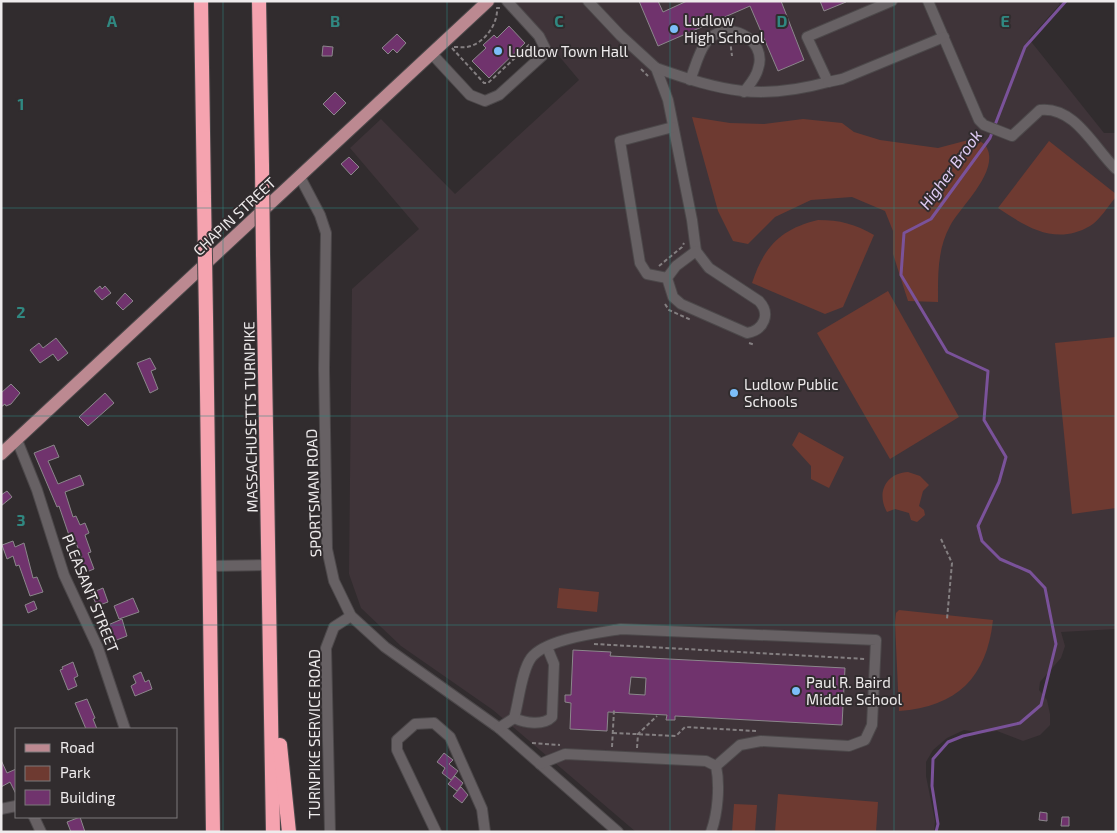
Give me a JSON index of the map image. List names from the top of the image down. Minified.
{"streets":{"highway":["MASSACHUSETTS TURNPIKE"],"main road":["CHAPIN STREET"],"street":["SPORTSMAN ROAD","PLEASANT STREET","TURNPIKE SERVICE ROAD"]},"crossings":[["CHAPIN STREET","SPORTSMAN ROAD"],["CHAPIN STREET","PLEASANT STREET"],["SPORTSMAN ROAD","TURNPIKE SERVICE ROAD"]],"water":["Higher Brook"],"places":["Ludlow High School","Ludlow Town Hall","Ludlow Public Schools","Paul R. Baird Middle School"],"legend":["Road","Park","Building"],"grid":{"columns":["A","B","C","D","E"],"rows":["1","2","3"]}}
